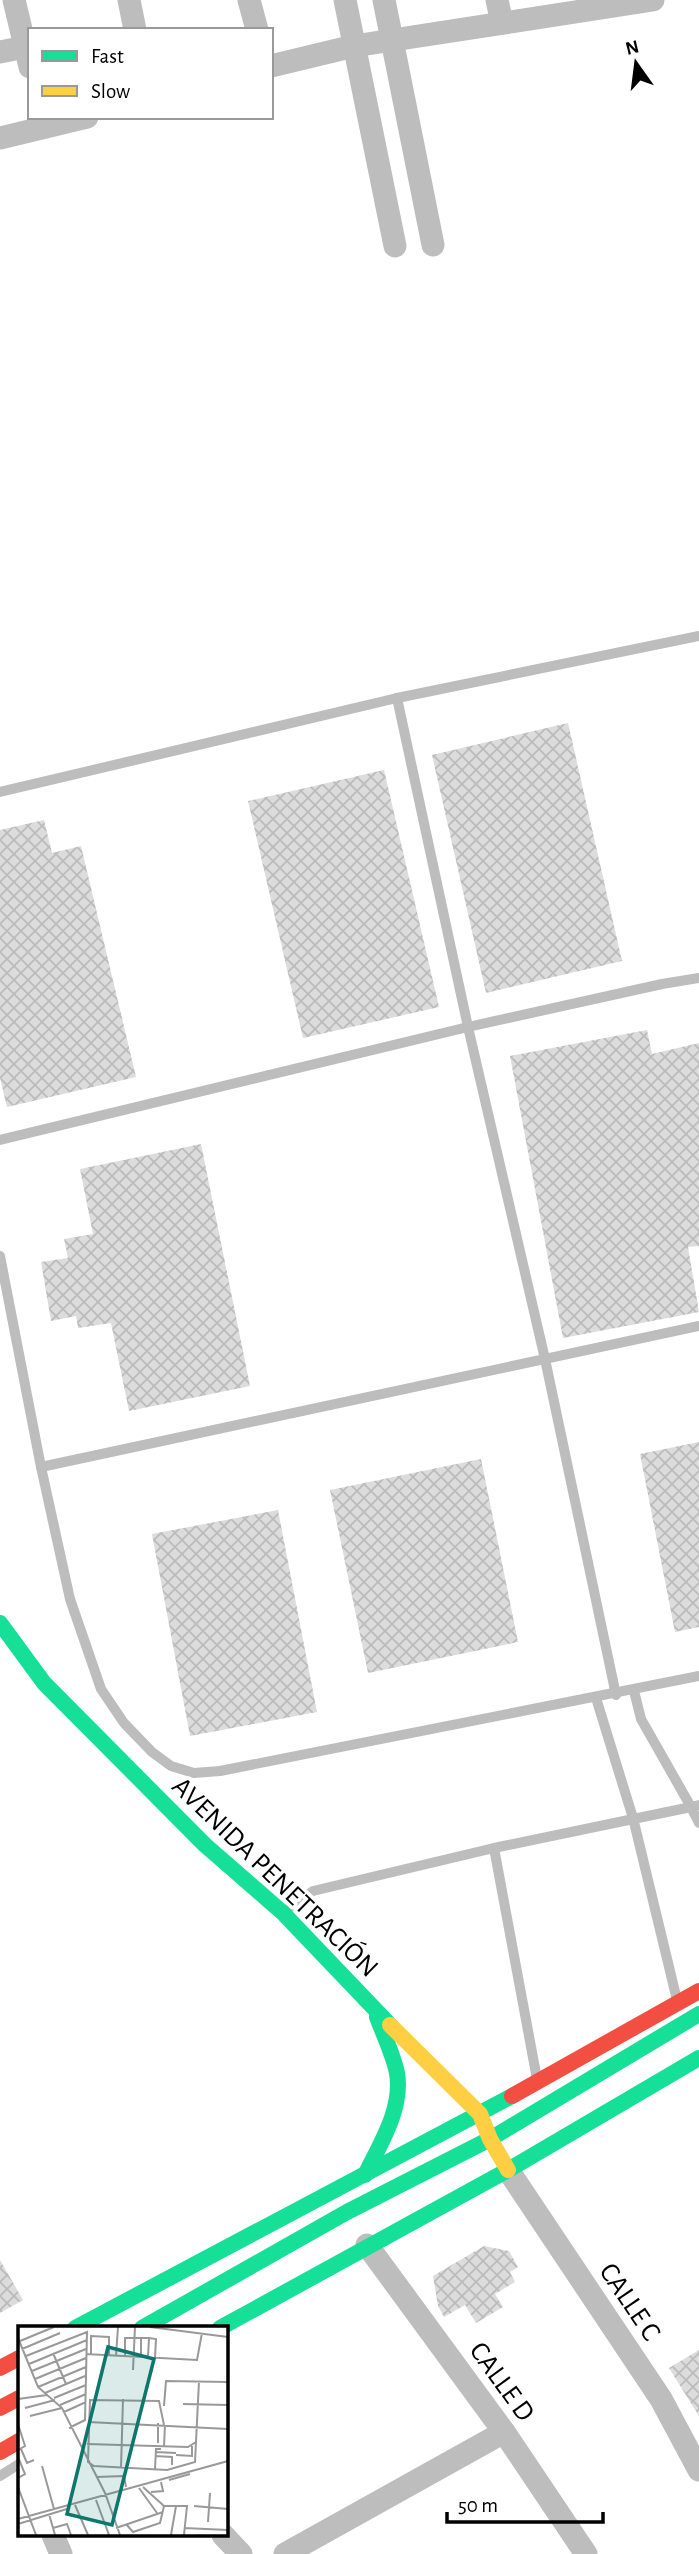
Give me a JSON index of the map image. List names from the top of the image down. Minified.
{"streets":{"street":["AVENIDA PENETRACIÓN","CALLE C","CALLE D"]},"crossings":[["AVENIDA PENETRACIÓN","CALLE C"]],"legend":["Fast","Slow"],"scale_bar":"50 m","north":"top"}
